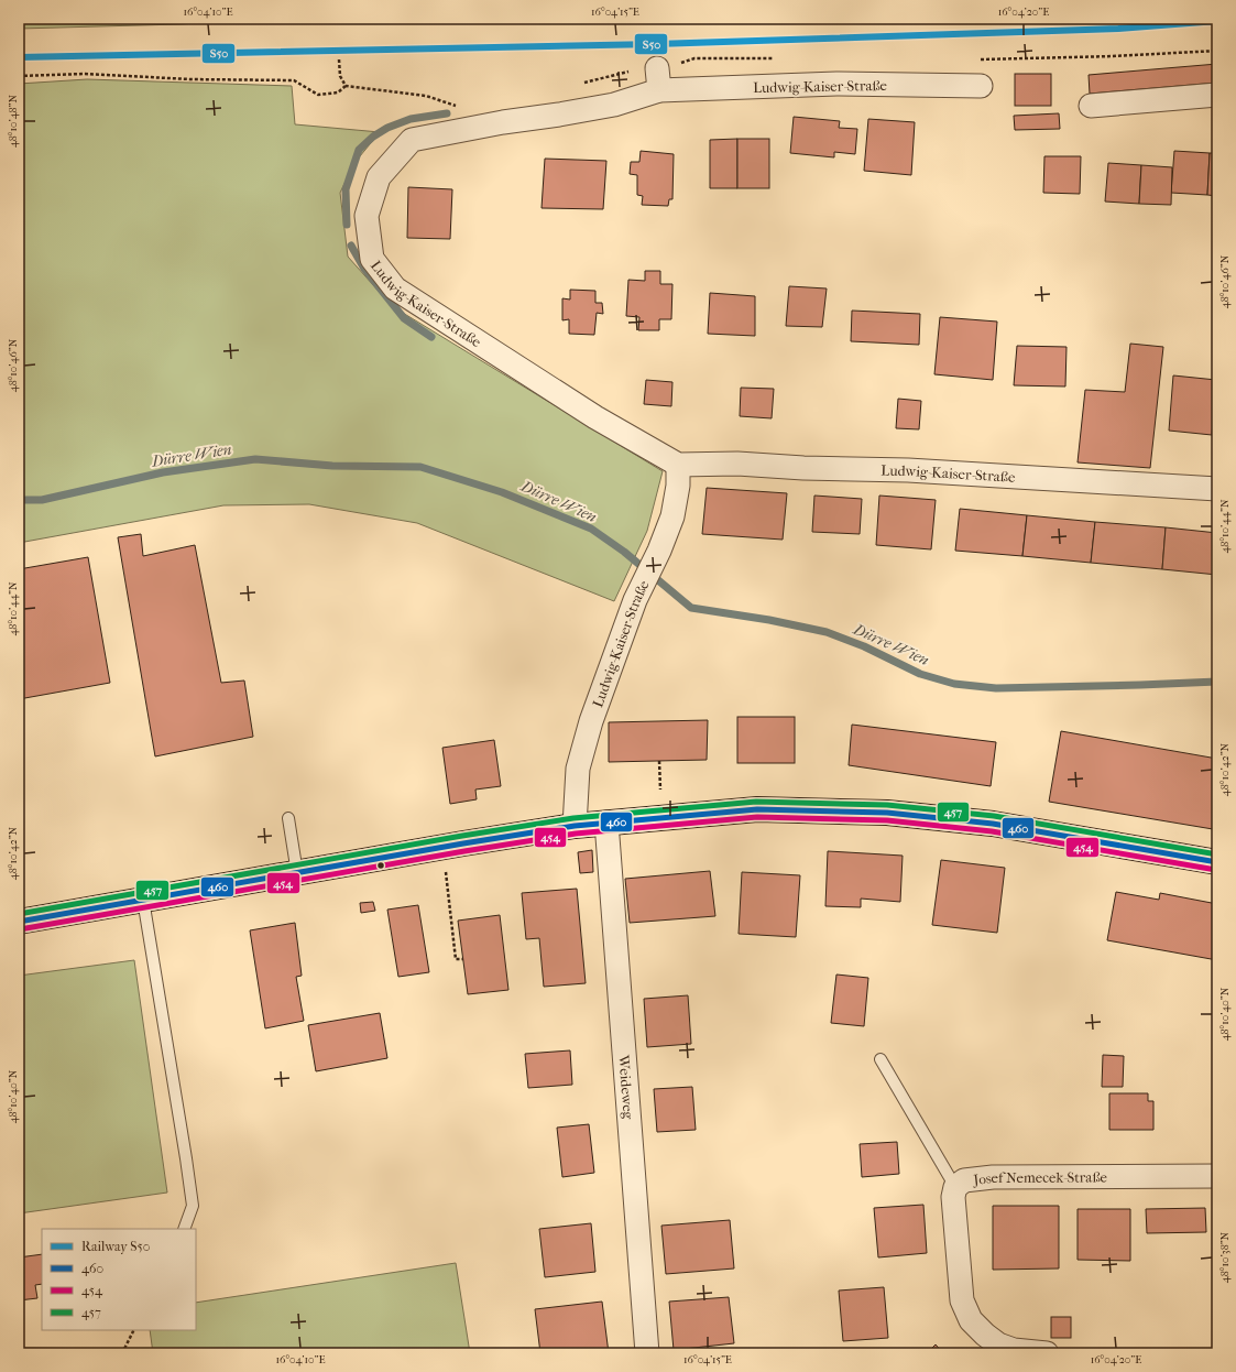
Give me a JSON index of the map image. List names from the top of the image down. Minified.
{"streets":{"street":["Ludwig-Kaiser-Straße","Weideweg","Josef Nemecek-Straße"]},"water":["Dürre Wien"],"lines":["rail line S50","transit line 457","transit line 460","transit line 454"],"legend":["Railway S50","460","454","457"],"coordinates":["16°04'10\"E","16°04'15\"E","16°04'20\"E","48°10'48\"N","48°10'46\"N","48°10'44\"N","48°10'42\"N","48°10'40\"N","48°10'38\"N"]}
